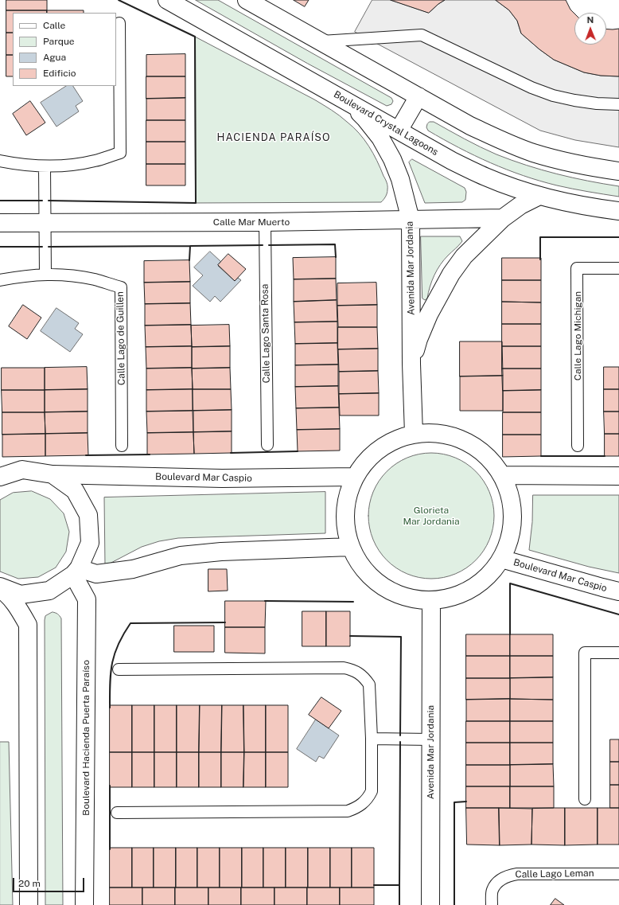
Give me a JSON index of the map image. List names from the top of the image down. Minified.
{"streets":{"street":["Boulevard Crystal Lagoons","Calle Mar Muerto","Avenida Mar Jordania","Boulevard Mar Caspio","Boulevard Hacienda Puerta Paraíso"],"lane":["Calle Lago Santa Rosa","Calle Lago Michigan","Calle Lago de Guillen","Calle Lago Leman"]},"crossings":[["Boulevard Crystal Lagoons","Avenida Mar Jordania"],["Calle Mar Muerto","Avenida Mar Jordania"],["Calle Mar Muerto","Calle Lago Santa Rosa"]],"districts":["HACIENDA PARAÍSO"],"parks":["Glorieta Mar Jordania"],"legend":["Calle","Parque","Agua","Edificio"],"scale_bar":"20 m","north":"top"}
